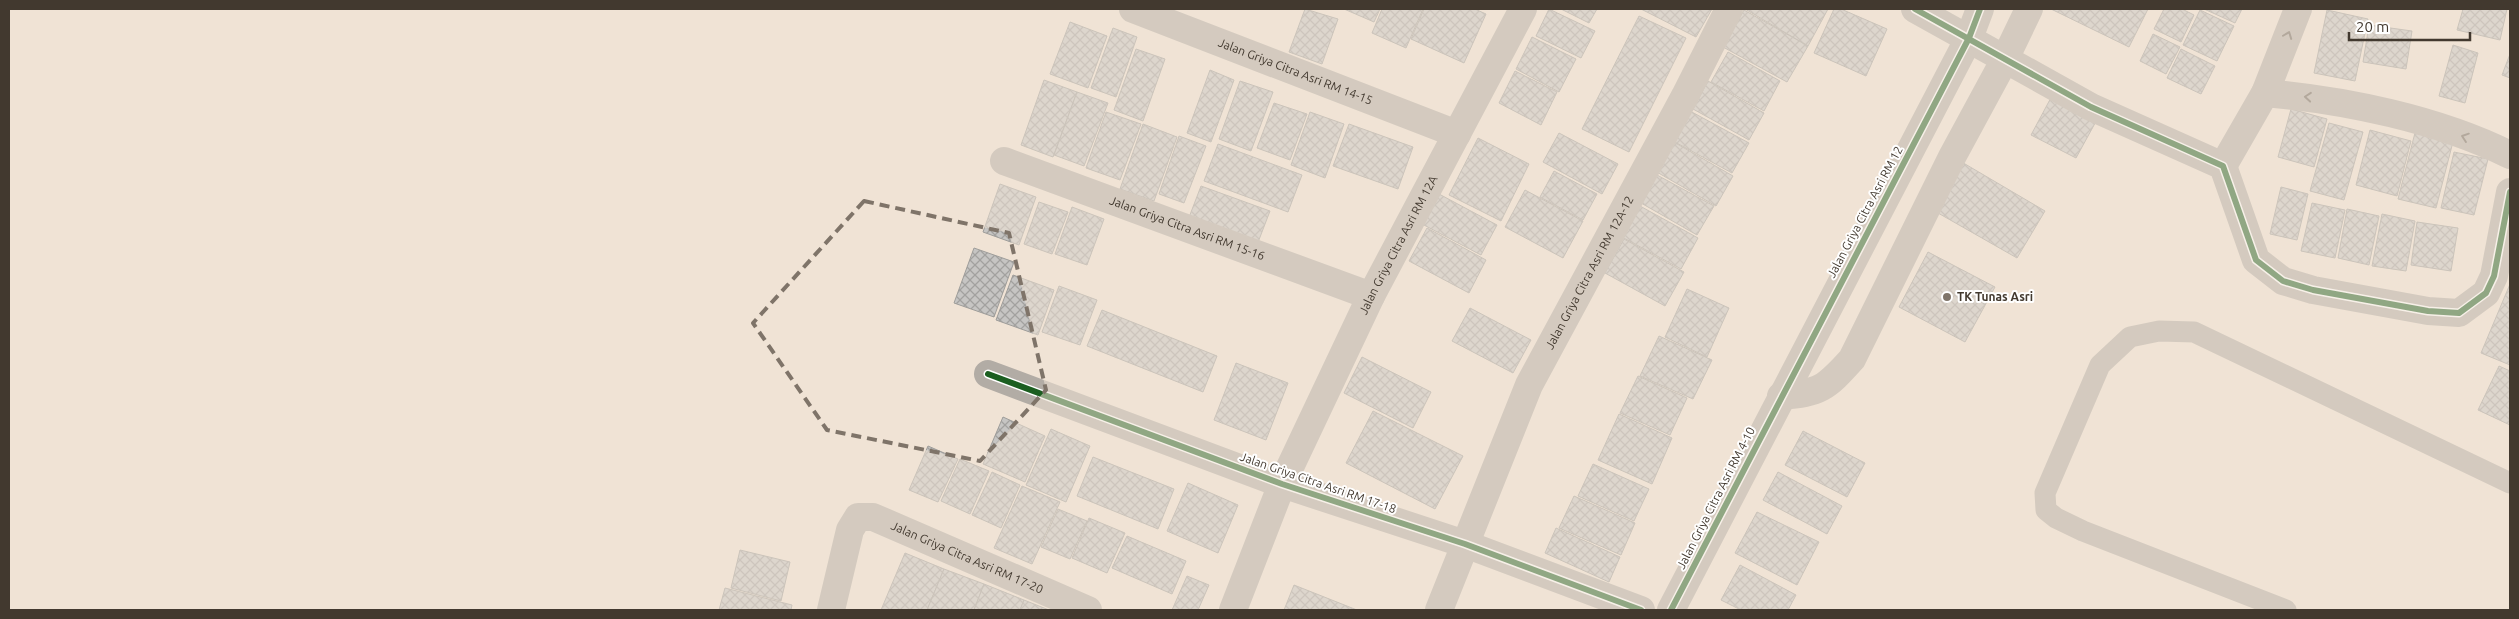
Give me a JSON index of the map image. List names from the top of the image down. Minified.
{"streets":{"street":["Jalan Griya Citra Asri RM 14-15","Jalan Griya Citra Asri RM 12","Jalan Griya Citra Asri RM 15-16","Jalan Griya Citra Asri RM 12A","Jalan Griya Citra Asri RM 12A-12","Jalan Griya Citra Asri RM 17-18","Jalan Griya Citra Asri RM 4-10","Jalan Griya Citra Asri RM 17-20"]},"crossings":[["Jalan Griya Citra Asri RM 14-15","Jalan Griya Citra Asri RM 12A"],["Jalan Griya Citra Asri RM 12","Jalan Griya Citra Asri RM 4-10"],["Jalan Griya Citra Asri RM 15-16","Jalan Griya Citra Asri RM 12A"],["Jalan Griya Citra Asri RM 12A","Jalan Griya Citra Asri RM 17-18"],["Jalan Griya Citra Asri RM 12A-12","Jalan Griya Citra Asri RM 17-18"]],"places":["TK Tunas Asri"],"scale_bar":"20 m"}
